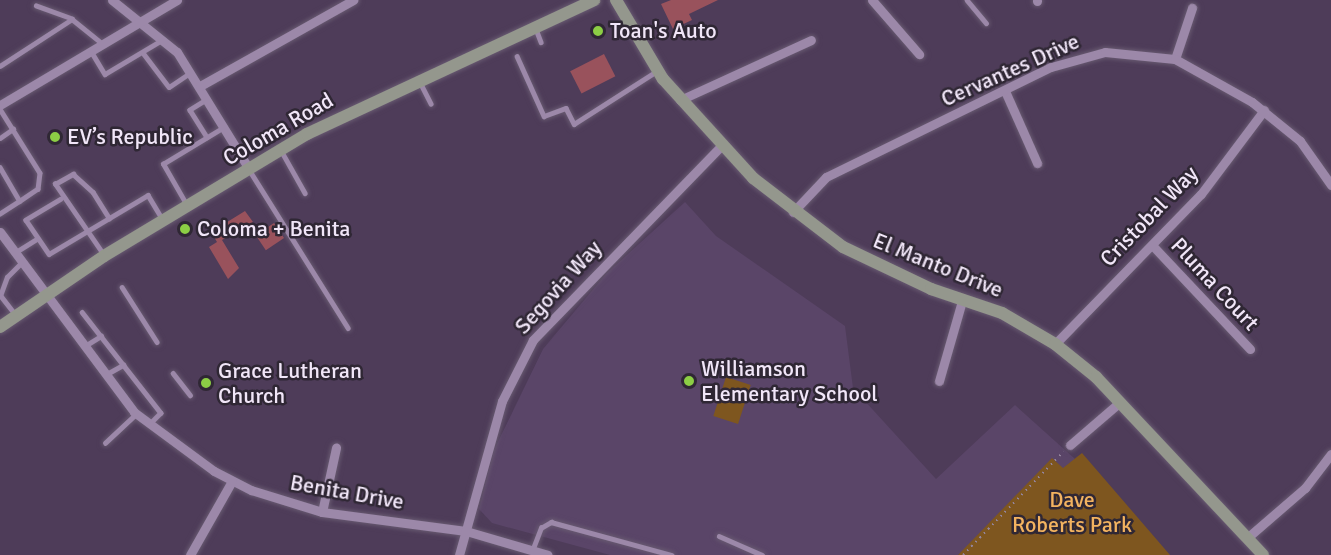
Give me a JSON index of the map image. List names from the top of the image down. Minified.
{"streets":{"street":["Cervantes Drive","Coloma Road","Cristobal Way","El Manto Drive","Pluma Court","Segovia Way","Benita Drive"]},"crossings":[["Cervantes Drive","Cristobal Way"],["Cervantes Drive","El Manto Drive"],["Coloma Road","Benita Drive"],["Cristobal Way","El Manto Drive"],["Cristobal Way","Pluma Court"],["El Manto Drive","Segovia Way"],["Segovia Way","Benita Drive"]],"parks":["Dave Roberts Park"],"places":["Toan's Auto","EV’s Republic","Coloma + Benita","Williamson Elementary School","Grace Lutheran Church"]}
